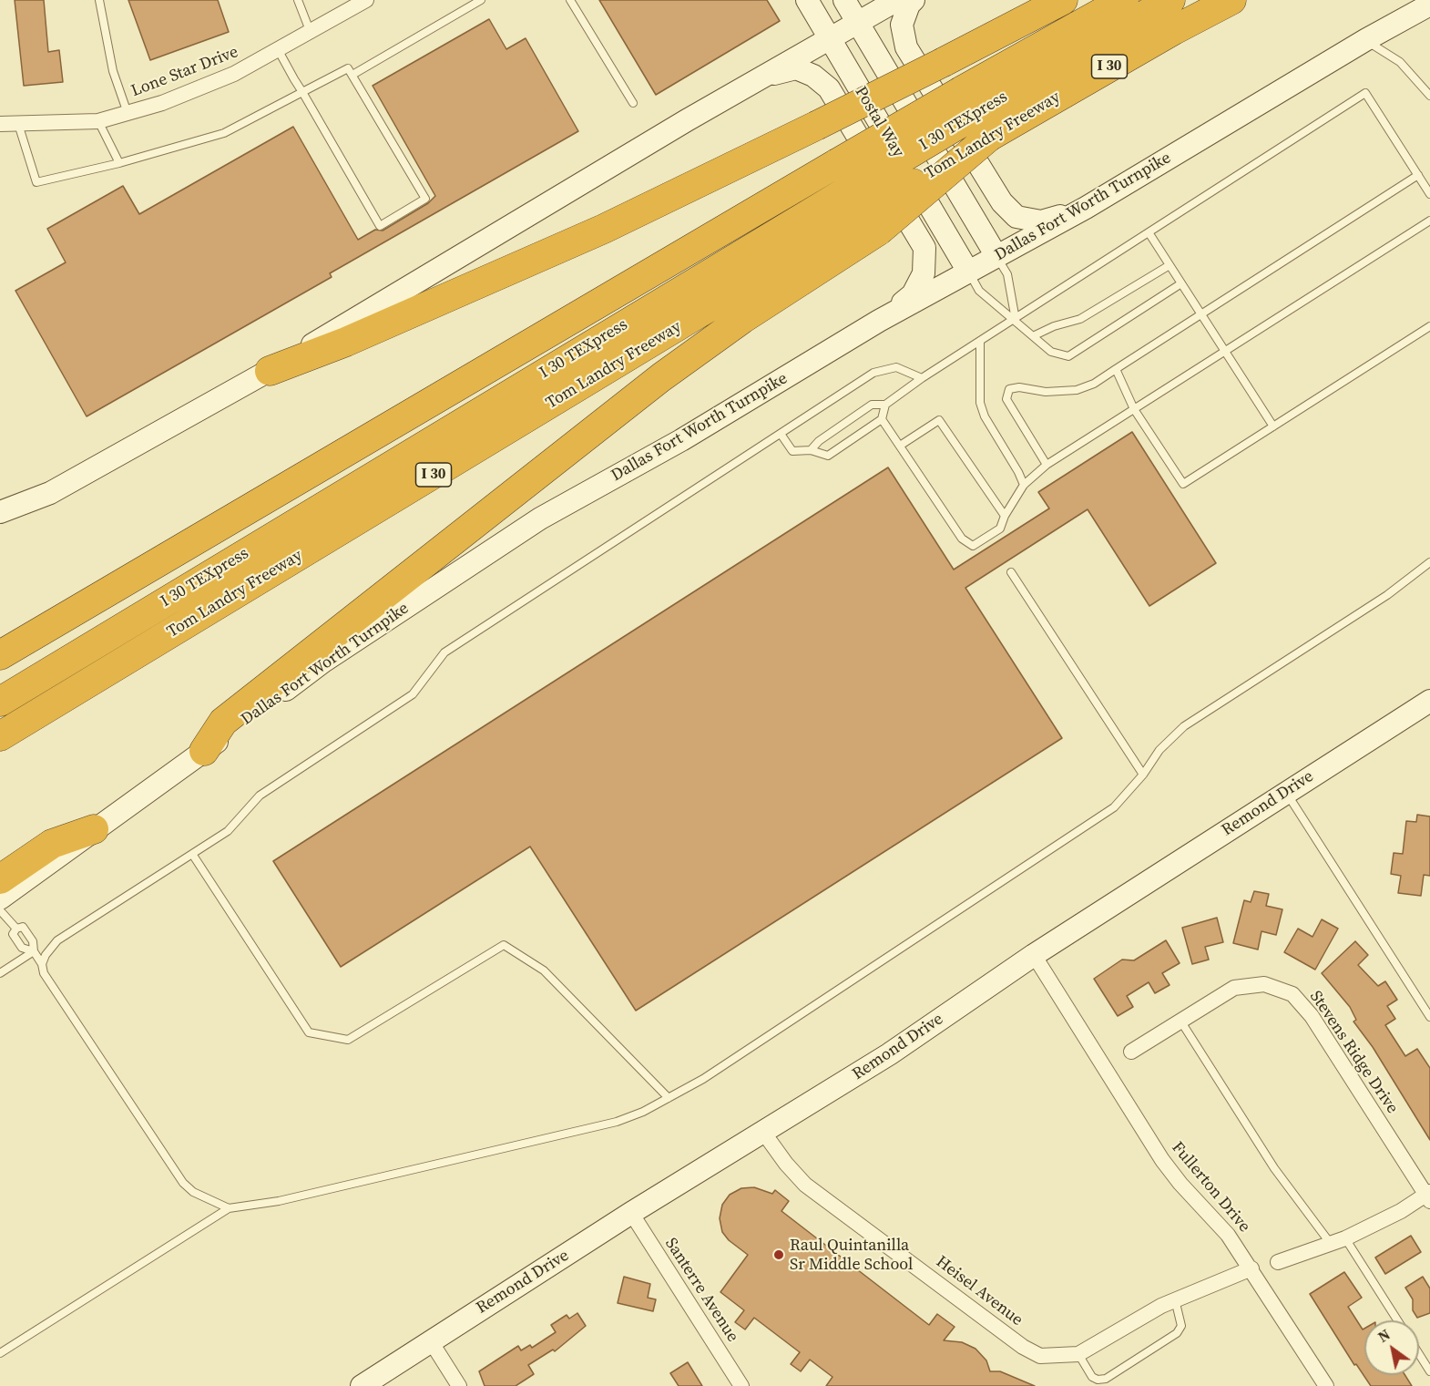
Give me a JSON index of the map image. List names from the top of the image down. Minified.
{"streets":{"highway":["I 30","I 30 TEXpress","Tom Landry Freeway"],"main road":["Postal Way","Dallas Fort Worth Turnpike","Remond Drive"],"street":["Lone Star Drive","Stevens Ridge Drive","Fullerton Drive","Santerre Avenue","Heisel Avenue"]},"crossings":[["I 30 TEXpress","Tom Landry Freeway"],["Postal Way","Dallas Fort Worth Turnpike"],["Remond Drive","Fullerton Drive"],["Remond Drive","Santerre Avenue"],["Remond Drive","Heisel Avenue"]],"places":["Raul Quintanilla Sr Middle School"],"north":"top left"}
